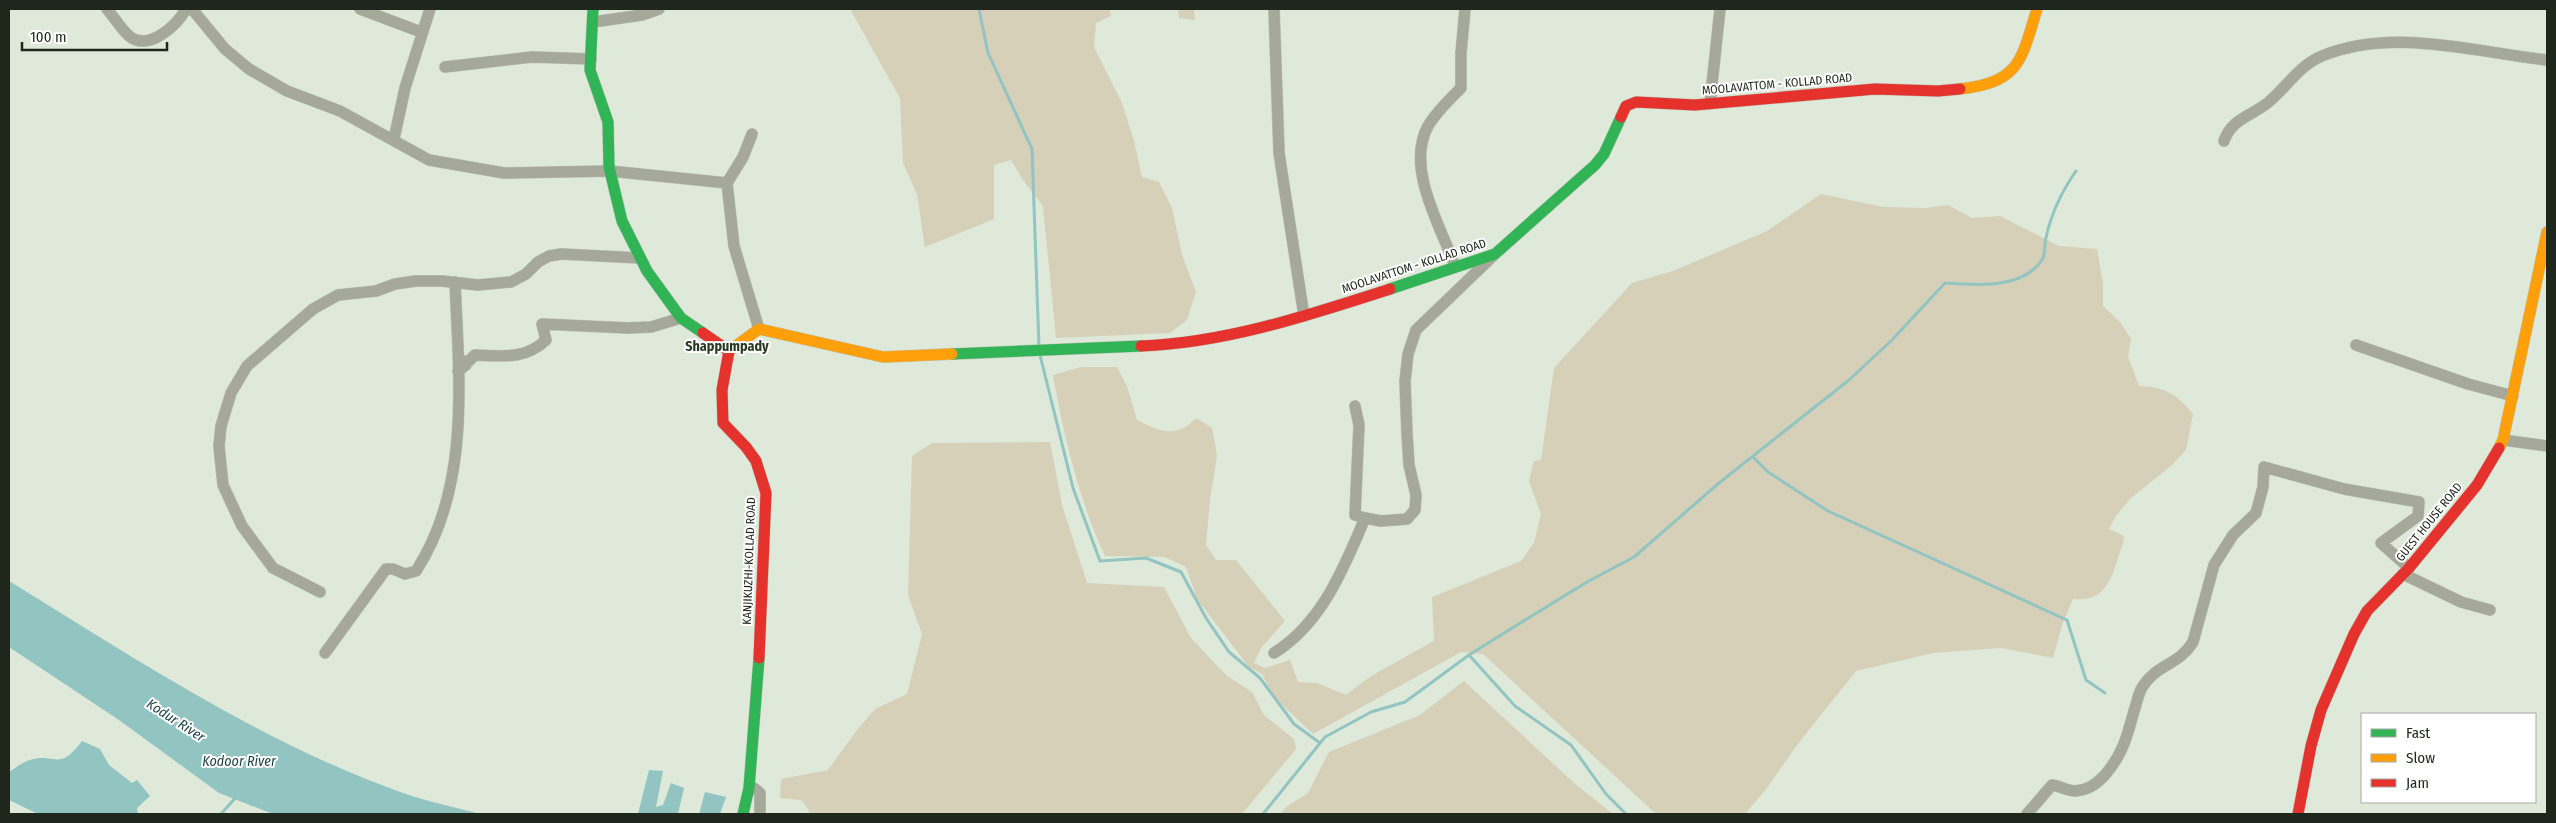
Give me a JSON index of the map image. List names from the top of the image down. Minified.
{"streets":{"main road":["MOOLAVATTOM - KOLLAD ROAD","GUEST HOUSE ROAD","KANJIKUZHI-KOLLAD ROAD"]},"districts":["Shappumpady"],"water":["Kodur River","Kodoor River"],"legend":["Fast","Slow","Jam"],"scale_bar":"100 m"}
